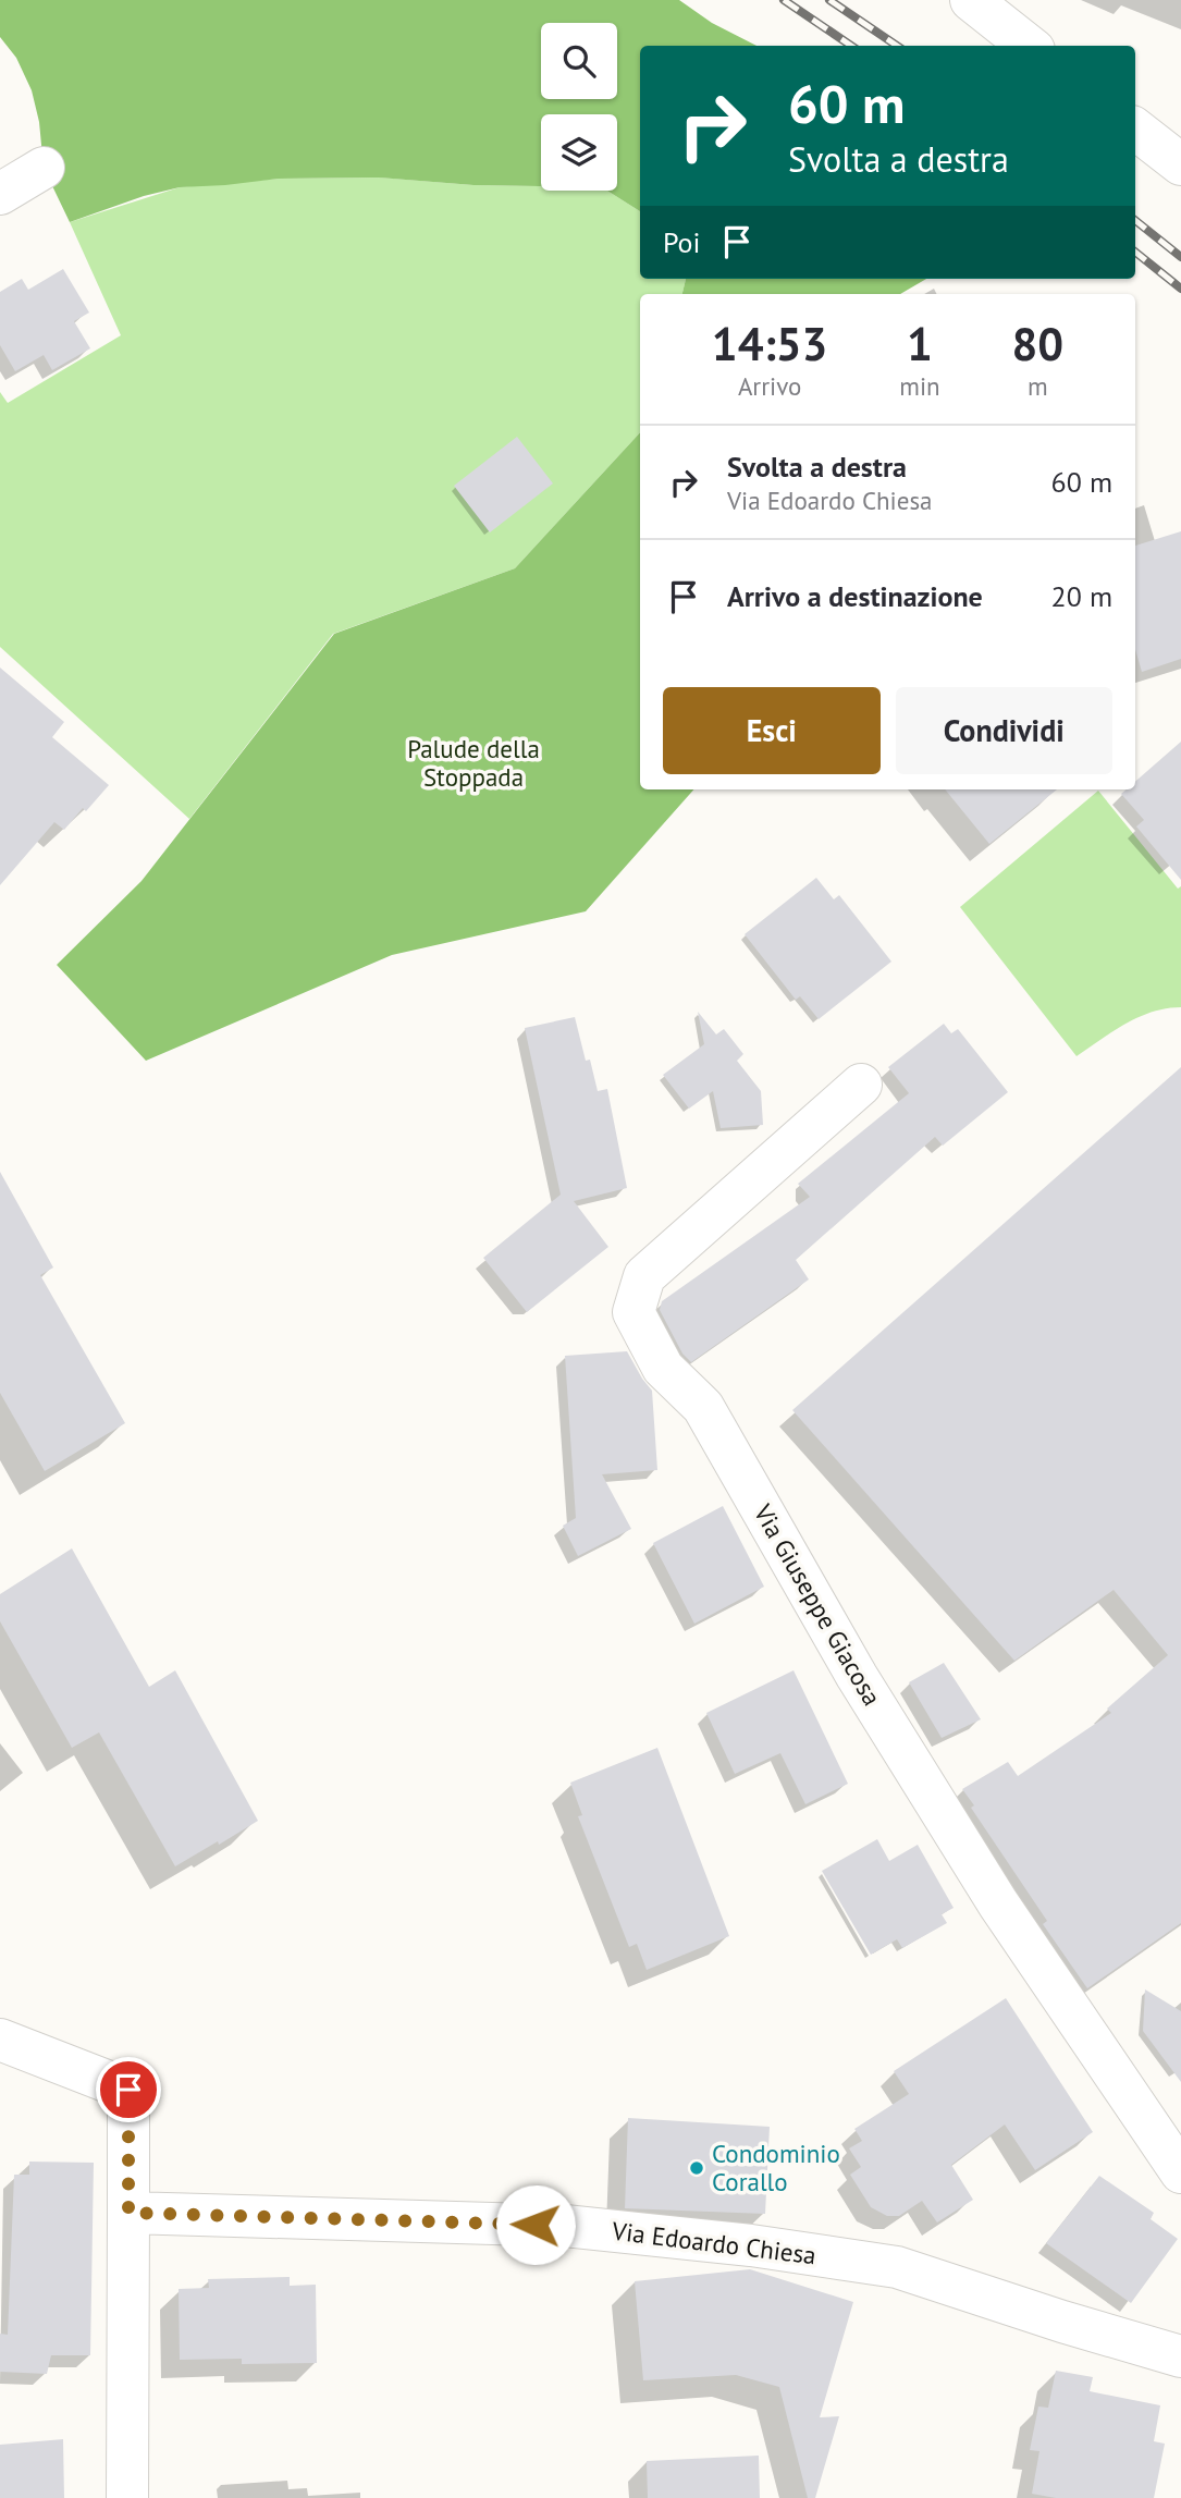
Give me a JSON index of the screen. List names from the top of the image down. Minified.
{"streets":{"main road":["Via Giuseppe Giacosa","Via Edoardo Chiesa"]},"parks":["Palude della Stoppada"],"places":["Condominio Corallo"],"page":{"turn":["60 m","Svolta a destra"],"then":"Poi","eta":["14:53","Arrivo","1","min","80","m"],"list":[{"name":"Svolta a destra","note":"Via Edoardo Chiesa","value":"60 m"},{"name":"Arrivo a destinazione","value":"20 m"}],"buttons":["Esci","Condividi"]}}
